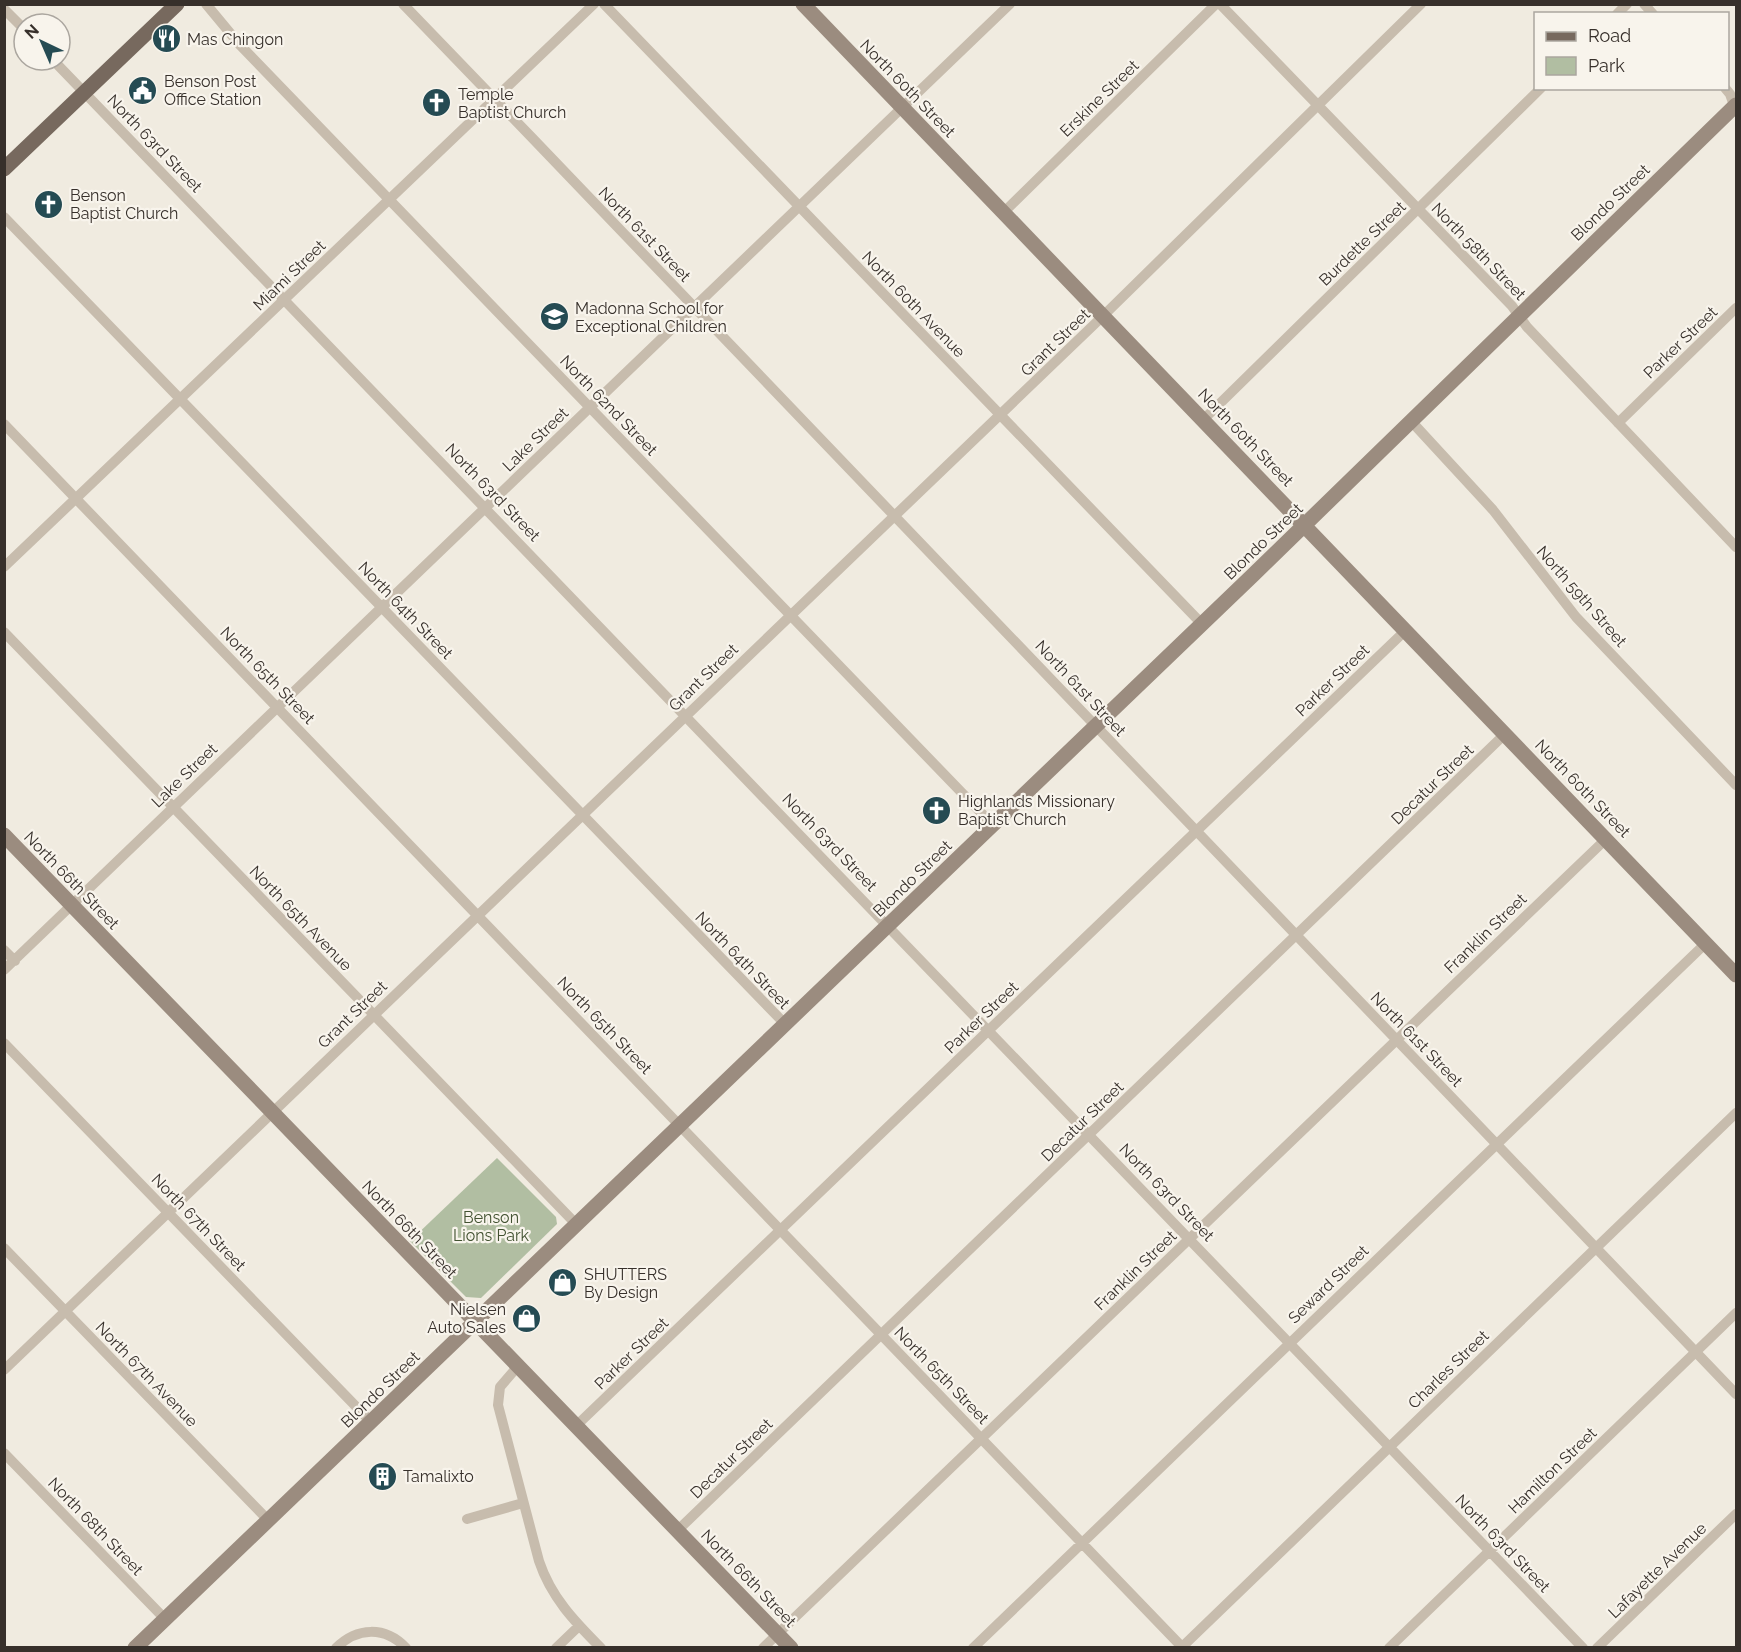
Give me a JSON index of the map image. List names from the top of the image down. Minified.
{"streets":{"street":["North 60th Street","Erskine Street","North 63rd Street","Blondo Street","North 61st Street","Burdette Street","North 58th Street","Miami Street","North 60th Avenue","Grant Street","Parker Street","North 62nd Street","Lake Street","North 59th Street","North 64th Street","North 65th Street","Decatur Street","North 66th Street","North 65th Avenue","Franklin Street","North 67th Street","Seward Street","Charles Street","North 67th Avenue","Hamilton Street","North 68th Street","Lafayette Avenue"]},"crossings":[["North 60th Street","Erskine Street"],["North 60th Street","Blondo Street"],["North 60th Street","Burdette Street"],["North 60th Street","Grant Street"],["North 60th Street","Parker Street"],["North 60th Street","Lake Street"],["North 60th Street","Decatur Street"],["North 60th Street","Franklin Street"],["North 60th Street","Seward Street"],["Erskine Street","North 58th Street"],["North 63rd Street","Blondo Street"],["North 63rd Street","Miami Street"],["North 63rd Street","Grant Street"],["North 63rd Street","Parker Street"],["North 63rd Street","Lake Street"],["North 63rd Street","Decatur Street"],["North 63rd Street","Franklin Street"],["North 63rd Street","Seward Street"],["North 63rd Street","Charles Street"],["North 63rd Street","Hamilton Street"],["Blondo Street","North 61st Street"],["Blondo Street","North 58th Street"],["Blondo Street","North 60th Avenue"],["Blondo Street","North 62nd Street"],["Blondo Street","North 59th Street"],["Blondo Street","North 64th Street"],["Blondo Street","North 65th Street"],["Blondo Street","North 66th Street"],["Blondo Street","North 65th Avenue"],["Blondo Street","North 67th Street"],["Blondo Street","North 67th Avenue"],["Blondo Street","North 68th Street"],["North 61st Street","Miami Street"],["North 61st Street","Grant Street"],["North 61st Street","Parker Street"],["North 61st Street","Lake Street"],["North 61st Street","Decatur Street"],["North 61st Street","Franklin Street"],["North 61st Street","Seward Street"],["North 61st Street","Charles Street"],["North 61st Street","Hamilton Street"],["Burdette Street","North 58th Street"],["North 58th Street","Grant Street"],["North 58th Street","Parker Street"],["Miami Street","North 62nd Street"],["Miami Street","North 64th Street"],["Miami Street","North 65th Street"],["North 60th Avenue","Grant Street"],["North 60th Avenue","Lake Street"],["Grant Street","North 62nd Street"],["Grant Street","North 64th Street"],["Grant Street","North 65th Street"],["Grant Street","North 66th Street"],["Grant Street","North 65th Avenue"],["Grant Street","North 67th Street"],["Grant Street","North 67th Avenue"],["Parker Street","North 65th Street"],["Parker Street","North 66th Street"],["North 62nd Street","Lake Street"],["Lake Street","North 64th Street"],["Lake Street","North 65th Street"],["Lake Street","North 66th Street"],["Lake Street","North 65th Avenue"],["North 65th Street","Decatur Street"],["North 65th Street","Franklin Street"],["North 65th Street","Seward Street"],["North 65th Street","Charles Street"],["Decatur Street","North 66th Street"],["North 66th Street","Franklin Street"]],"parks":["Benson Lions Park"],"places":{"restaurant":["Mas Chingon"],"public building":["Benson Post Office Station"],"church":["Temple Baptist Church","Benson Baptist Church","Highlands Missionary Baptist Church"],"school or university":["Madonna School for Exceptional Children"],"shop":["SHUTTERS By Design","Nielsen Auto Sales"],"building":["Tamalixto"]},"legend":["Road","Park"],"north":"top left"}
